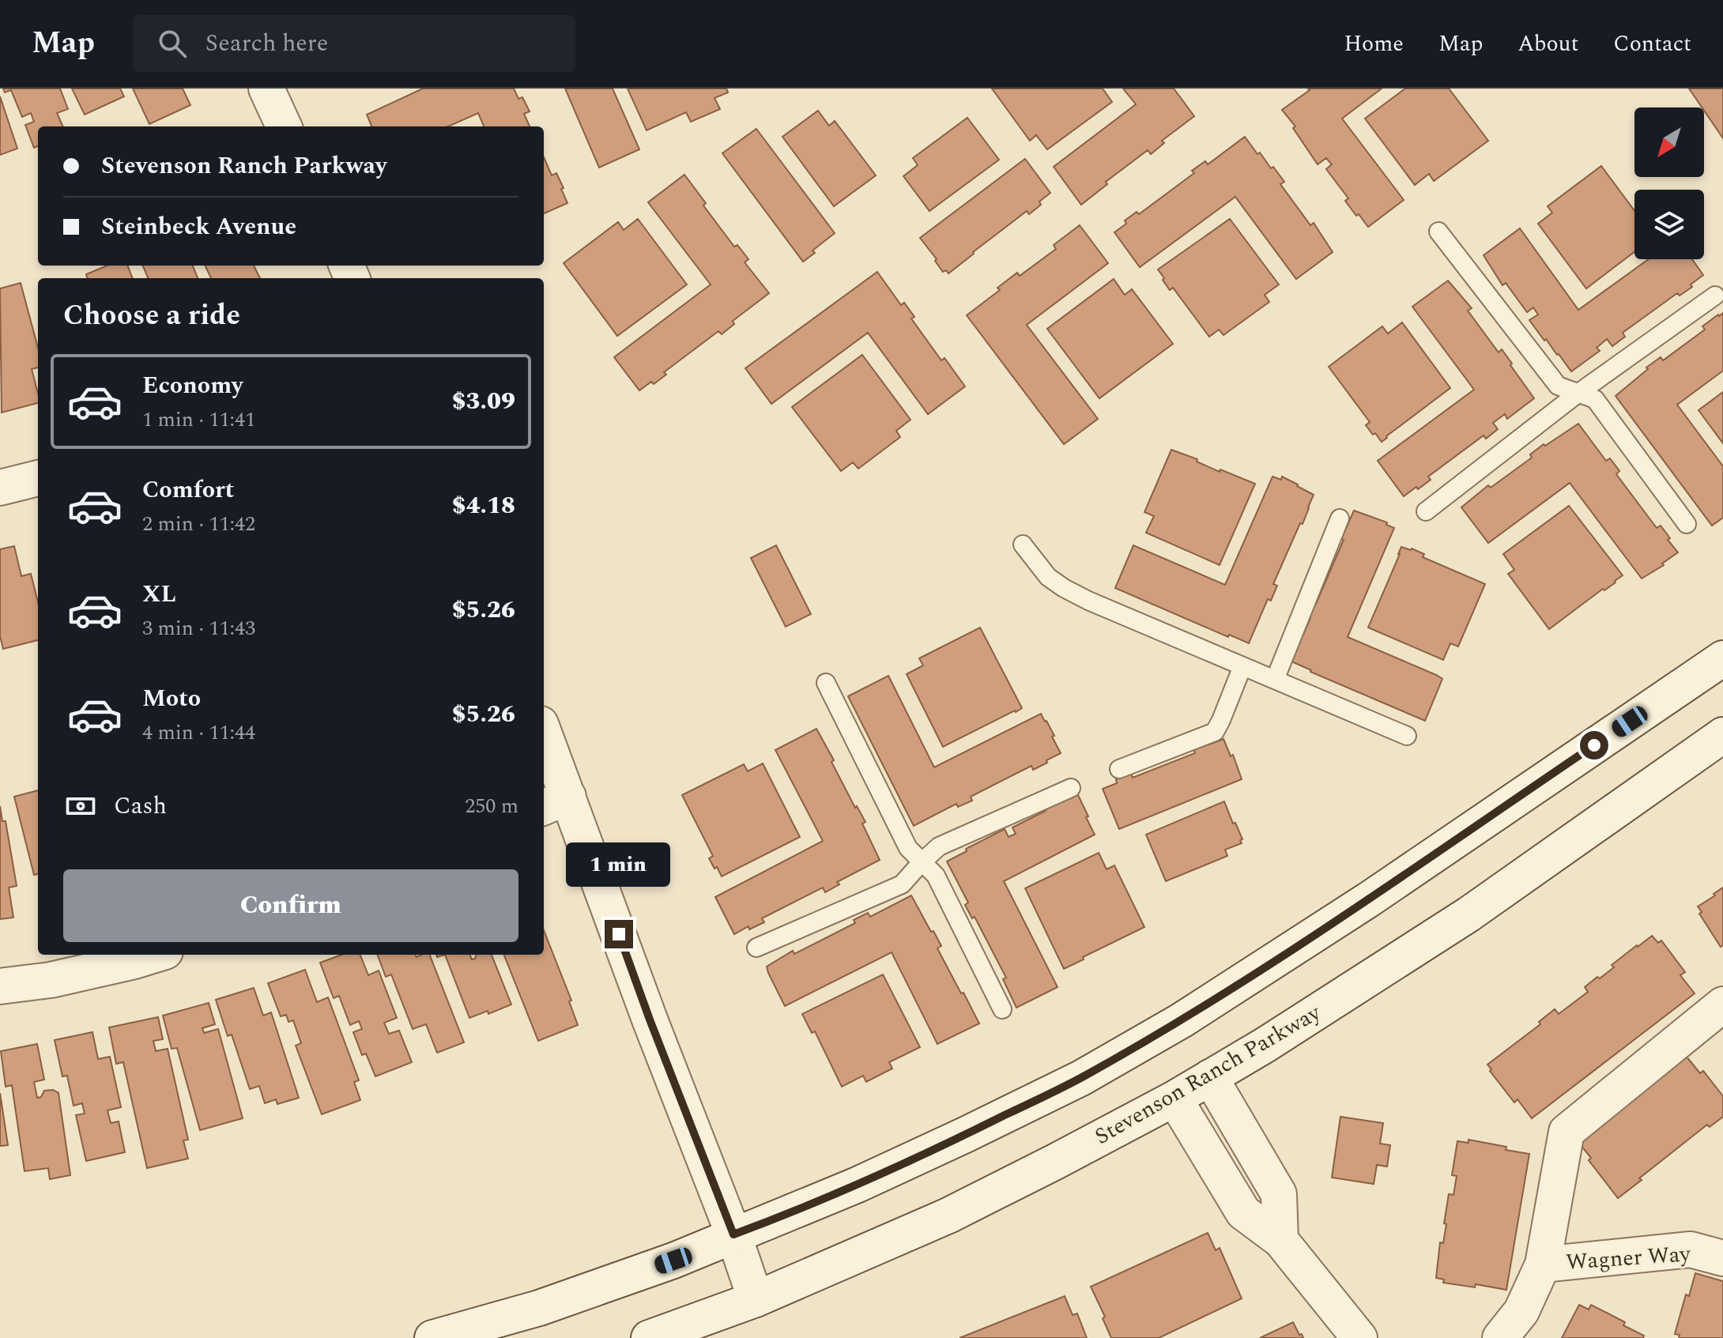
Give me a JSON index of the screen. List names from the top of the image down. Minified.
{"streets":{"main road":["Stevenson Ranch Parkway","Wagner Way"]},"north":"bottom left","page":{"header":"Map","search":"Search here","nav":["Home","Map","About","Contact"],"banner":["Stevenson Ranch Parkway","Steinbeck Avenue"],"heading":"Choose a ride","list":[{"name":"Economy","note":"1 min · 11:41","value":"$3.09"},{"name":"Comfort","note":"2 min · 11:42","value":"$4.18"},{"name":"XL","note":"3 min · 11:43","value":"$5.26"},{"name":"Moto","note":"4 min · 11:44","value":"$5.26"}],"pay":["Cash","250 m"],"bubble":"1 min","buttons":"Confirm"}}
